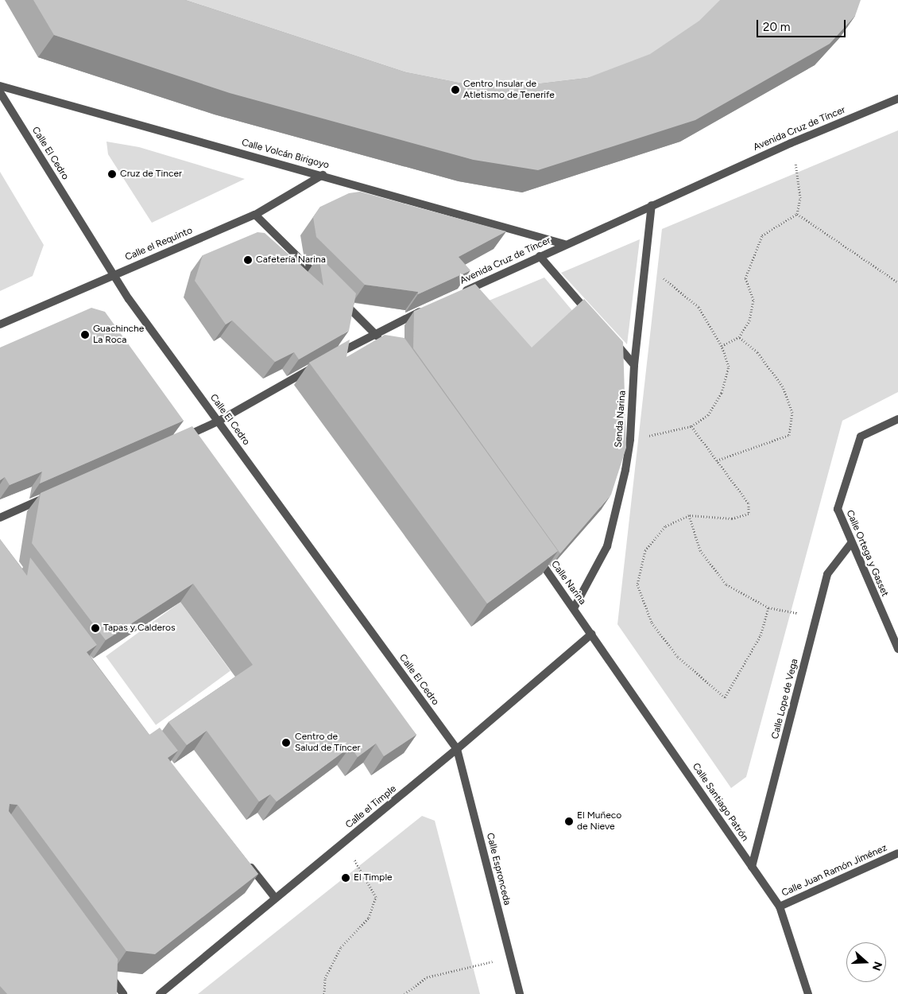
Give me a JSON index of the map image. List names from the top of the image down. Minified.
{"streets":{"street":["Avenida Cruz de Tíncer","Calle El Cedro","Calle Volcán Birigoyo","Calle el Requinto","Senda Narina","Calle Ortega y Gasset","Calle Narina","Calle Lope de Vega","Calle Santiago Patrón","Calle el Timple","Calle Espronceda","Calle Juan Ramón Jiménez"]},"crossings":[["Avenida Cruz de Tíncer","Calle Volcán Birigoyo"],["Avenida Cruz de Tíncer","Senda Narina"],["Calle El Cedro","Calle el Requinto"],["Calle El Cedro","Calle el Timple"],["Calle El Cedro","Calle Espronceda"],["Calle Volcán Birigoyo","Calle el Requinto"],["Senda Narina","Calle Narina"],["Calle Ortega y Gasset","Calle Lope de Vega"],["Calle Narina","Calle Santiago Patrón"],["Calle Narina","Calle el Timple"],["Calle Lope de Vega","Calle Santiago Patrón"],["Calle Santiago Patrón","Calle el Timple"],["Calle Santiago Patrón","Calle Juan Ramón Jiménez"],["Calle el Timple","Calle Espronceda"]],"places":["Centro Insular de Atletismo de Tenerife","Cruz de Tincer","Cafetería Narina","Guachinche La Roca","Tapas y Calderos","Centro de Salud de Tíncer","El Muñeco de Nieve","El Timple"],"scale_bar":"20 m","north":"right"}
